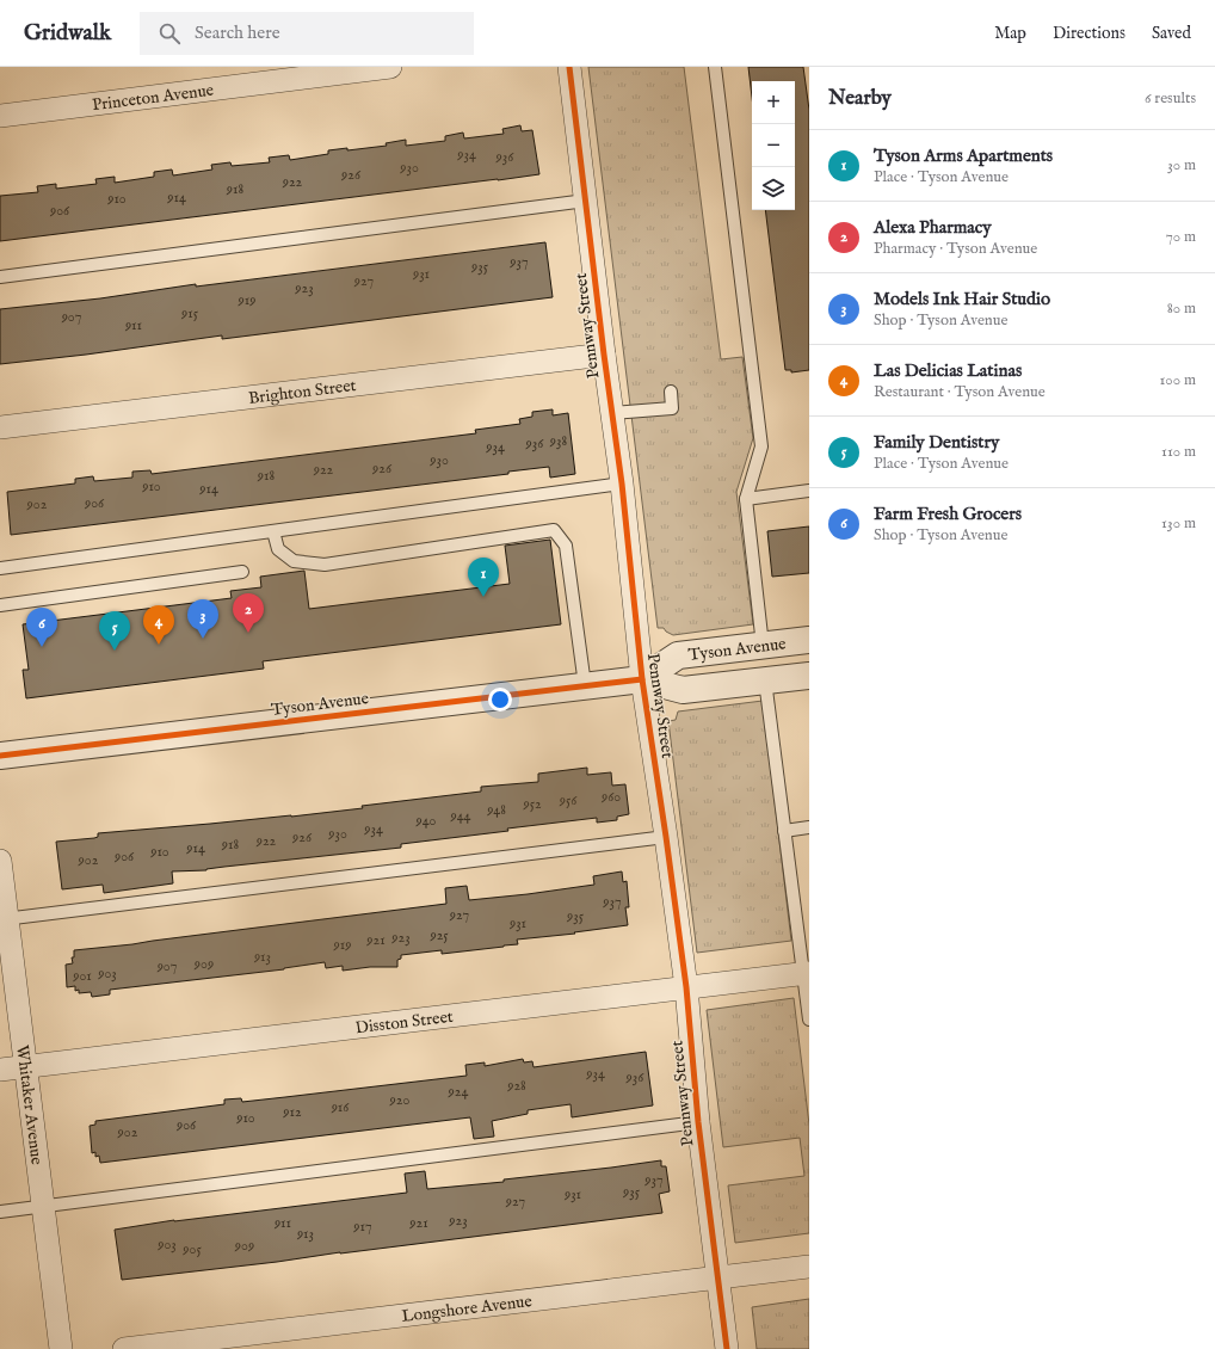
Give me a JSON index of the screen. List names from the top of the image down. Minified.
{"streets":{"street":["Princeton Avenue","Pennway Street","Brighton Street","Tyson Avenue","Disston Street","Whitaker Avenue","Longshore Avenue"]},"crossings":[["Pennway Street","Brighton Street"],["Pennway Street","Tyson Avenue"],["Pennway Street","Disston Street"],["Pennway Street","Longshore Avenue"],["Disston Street","Whitaker Avenue"]],"house_numbers":["934","936","930","926","922","918","914","910","906","937","935","931","927","923","919","915","907","911","938","936","934","930","926","922","918","910","914","906","902","960","956","952","948","944","940","934","930","926","922","918","914","910","906","902","937","927","935","931","925","923","921","919","913","909","907","903","901","934","936","928","924","920","916","912","910","906","902","937","935","931","927","923","911","921","917","913","903","909","905"],"page":{"header":"Gridwalk","search":"Search here","nav":["Map","Directions","Saved"],"heading":["Nearby","6 results"],"map_buttons":["+","−"],"list":[{"mark":"1","name":"Tyson Arms Apartments","note":"Place · Tyson Avenue","value":"30 m"},{"mark":"2","name":"Alexa Pharmacy","note":"Pharmacy · Tyson Avenue","value":"70 m"},{"mark":"3","name":"Models Ink Hair Studio","note":"Shop · Tyson Avenue","value":"80 m"},{"mark":"4","name":"Las Delicias Latinas","note":"Restaurant · Tyson Avenue","value":"100 m"},{"mark":"5","name":"Family Dentistry","note":"Place · Tyson Avenue","value":"110 m"},{"mark":"6","name":"Farm Fresh Grocers","note":"Shop · Tyson Avenue","value":"130 m"}],"pins":["1","2","3","4","6","5"]}}
